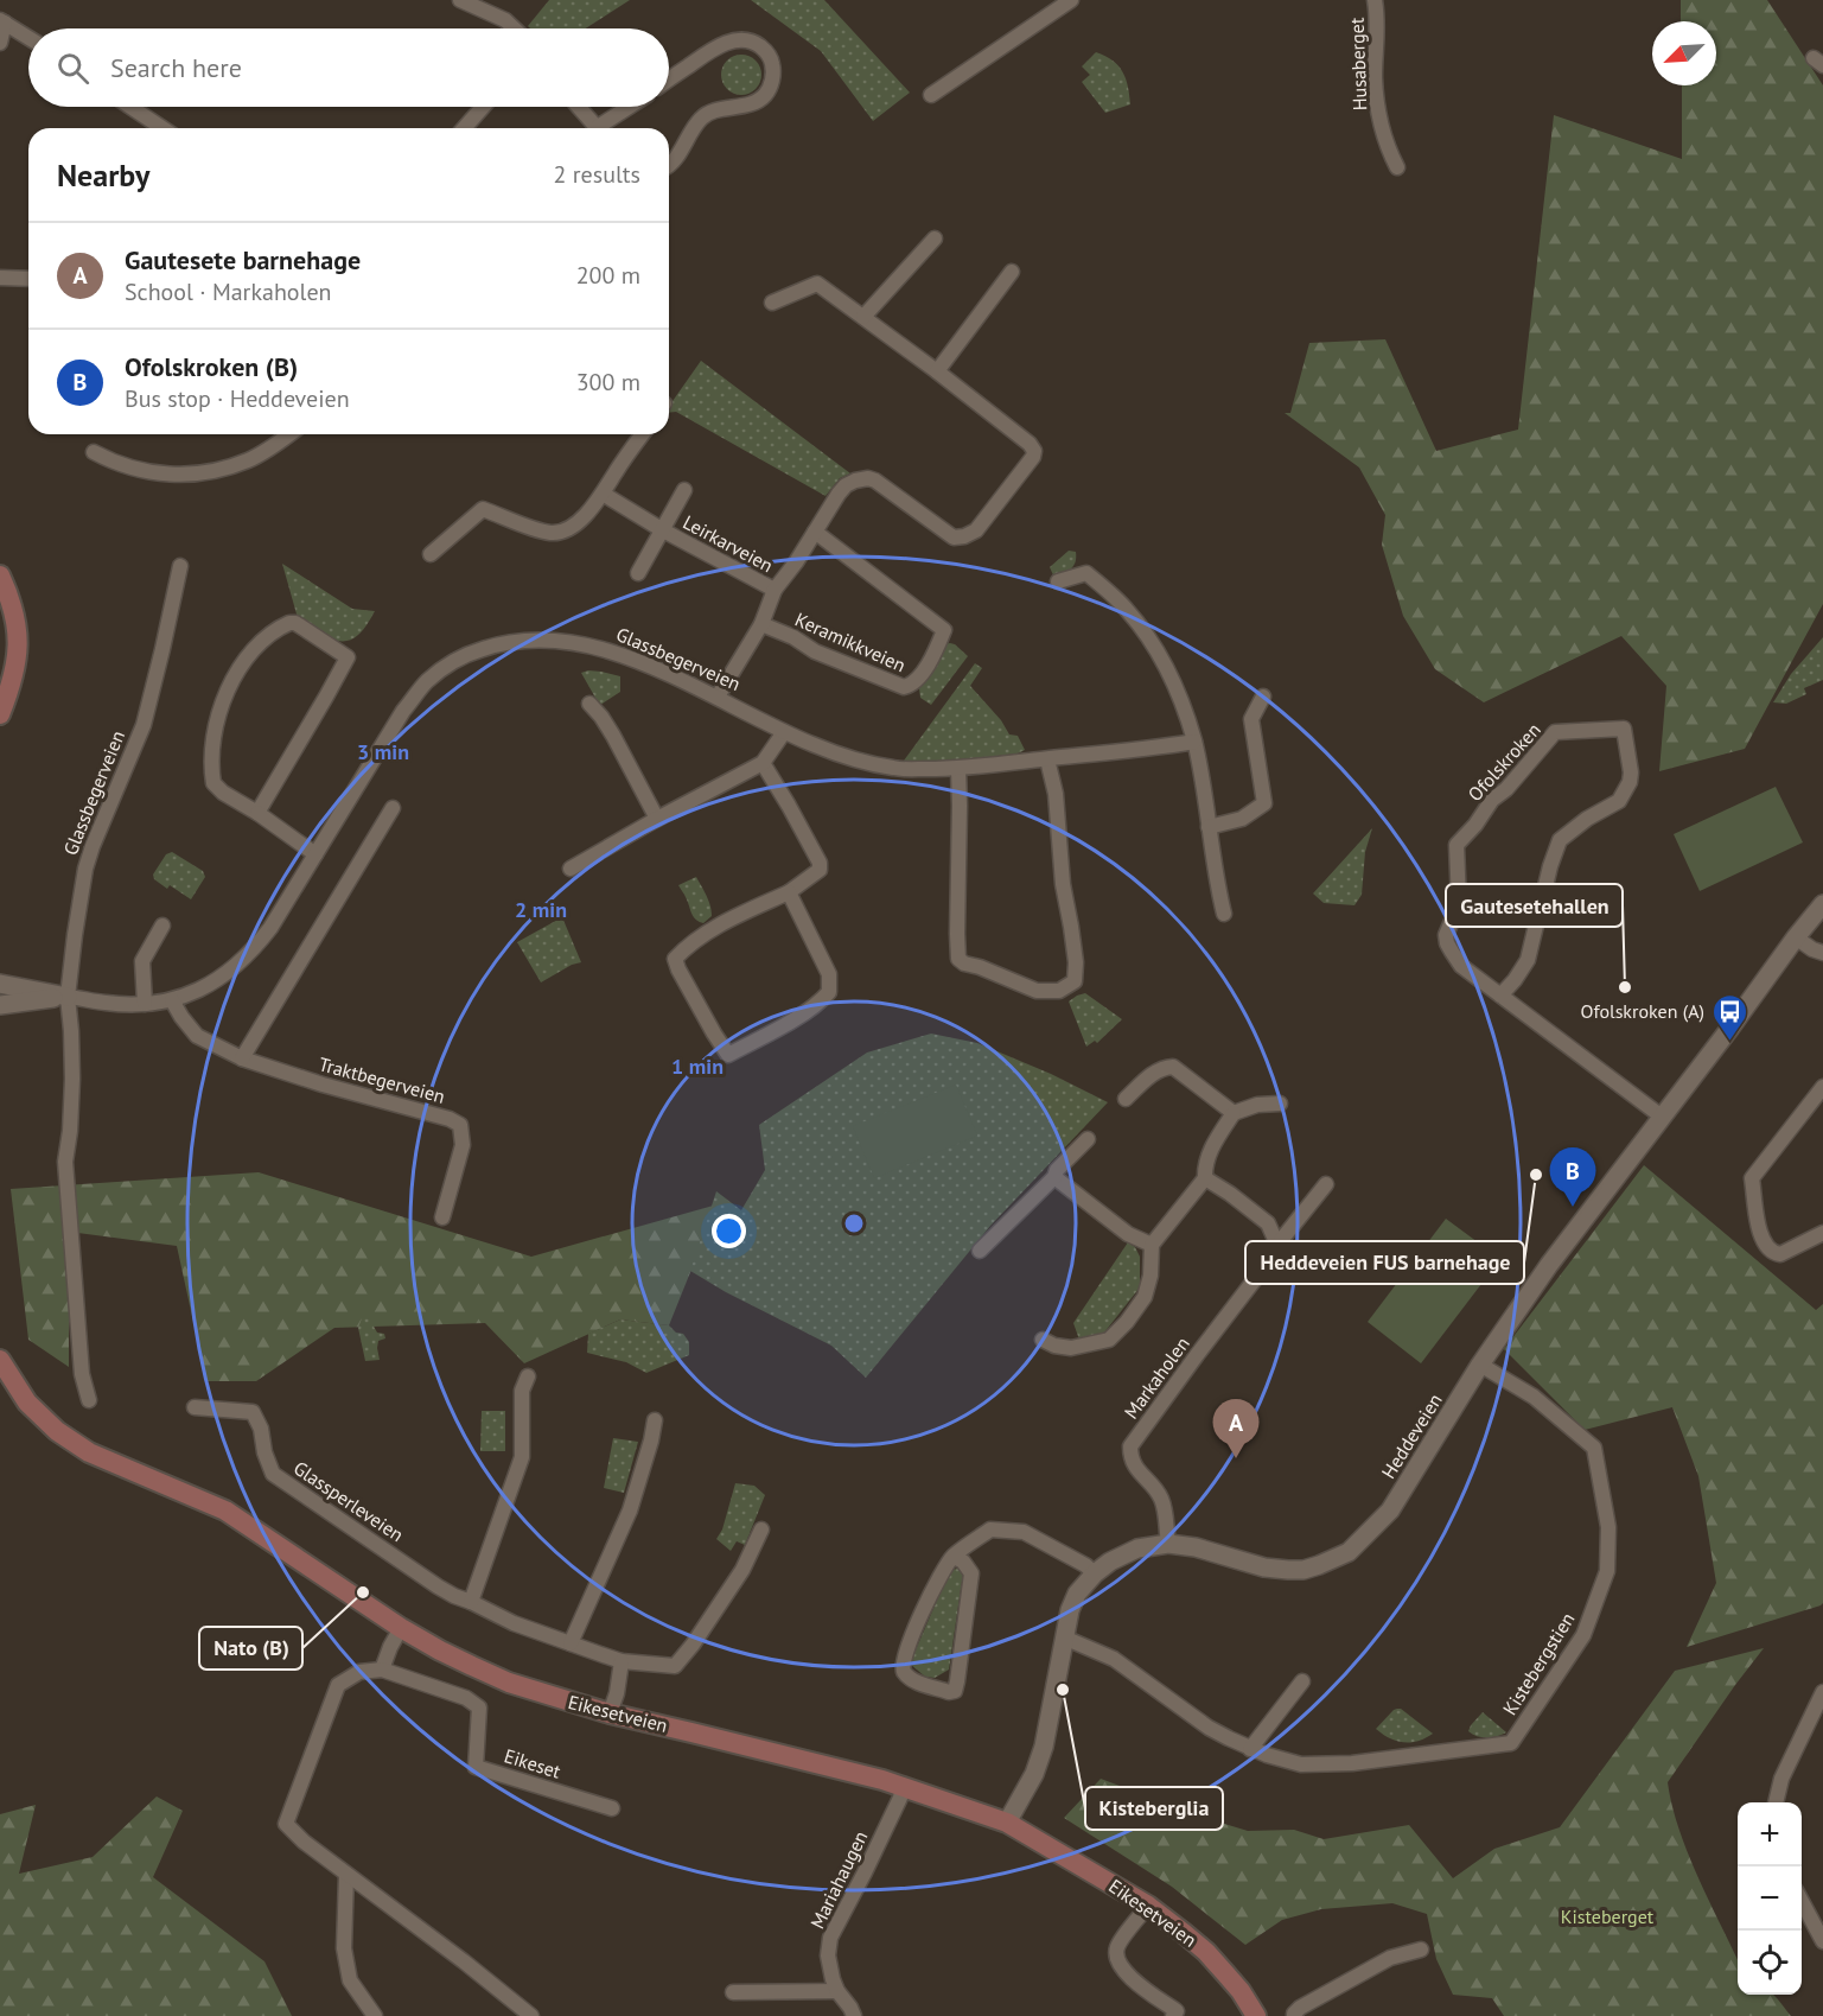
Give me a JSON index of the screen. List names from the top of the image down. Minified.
{"streets":{"main road":["Eikesetveien"],"street":["Husaberget","Leirkarveien","Keramikkveien","Glassbegerveien","Ofolskroken","Traktbegerveien","Markaholen","Heddeveien","Glassperleveien","Kistebergstien","Eikeset","Mariahaugen"]},"crossings":[["Leirkarveien","Keramikkveien"],["Keramikkveien","Glassbegerveien"],["Glassbegerveien","Traktbegerveien"],["Ofolskroken","Heddeveien"],["Markaholen","Heddeveien"],["Heddeveien","Kistebergstien"],["Heddeveien","Eikesetveien"],["Eikesetveien","Mariahaugen"]],"parks":["Kisteberget"],"places":{"other":["Gautesetehallen","Heddeveien FUS barnehage","Nato (B)","Kisteberglia"],"bus stop":["Ofolskroken (A)"]},"north":"bottom left","page":{"search":"Search here","heading":["Nearby","2 results"],"list":[{"mark":"A","name":"Gautesete barnehage","note":"School · Markaholen","value":"200 m"},{"mark":"B","name":"Ofolskroken (B)","note":"Bus stop · Heddeveien","value":"300 m"}],"pins":["B","A"],"map_buttons":["+","−"]},"rings":["3 min","2 min","1 min"]}
